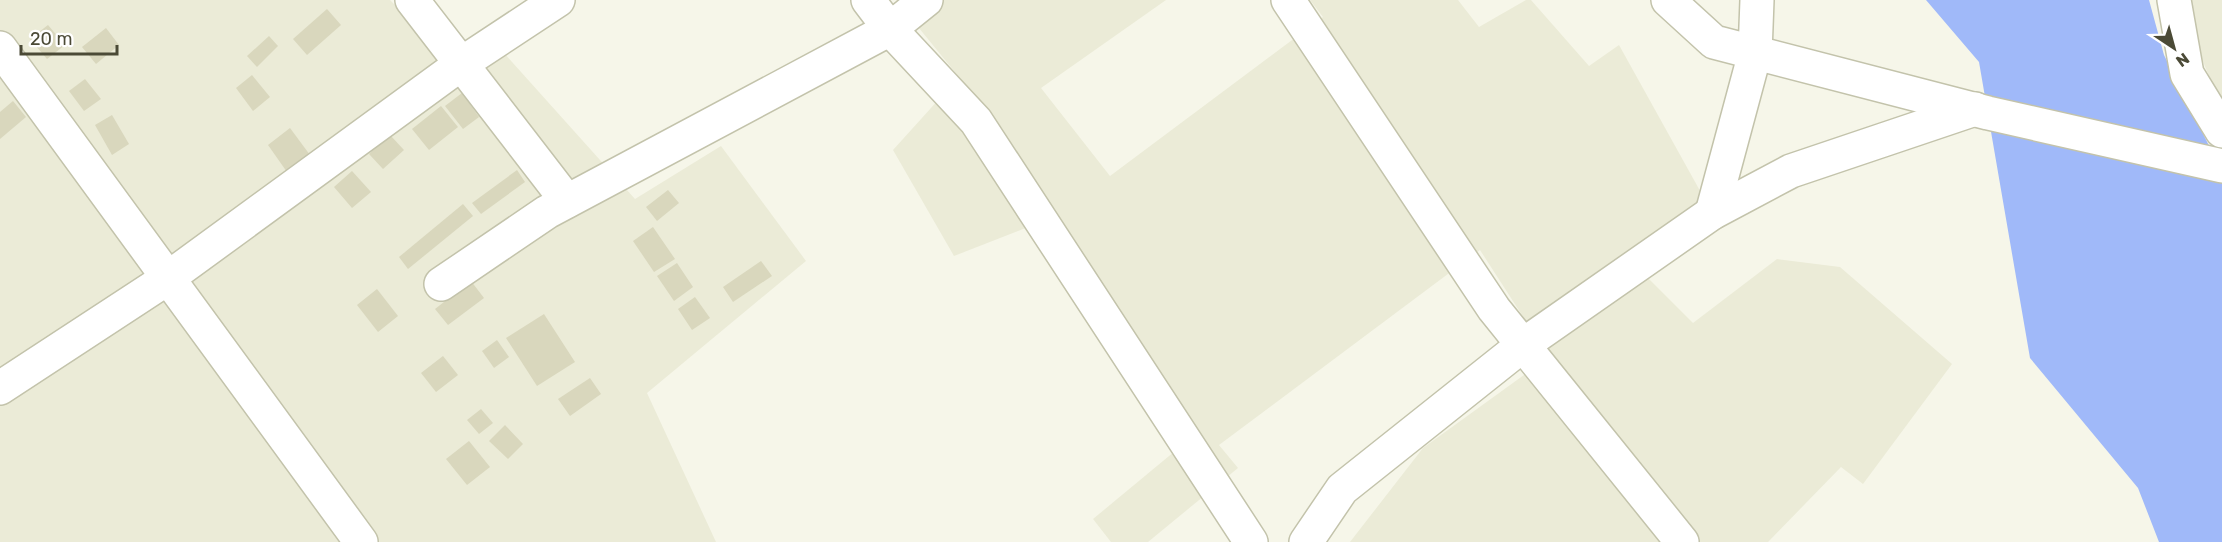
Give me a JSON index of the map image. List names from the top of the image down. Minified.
{"scale_bar":"20 m","north":"bottom right"}
